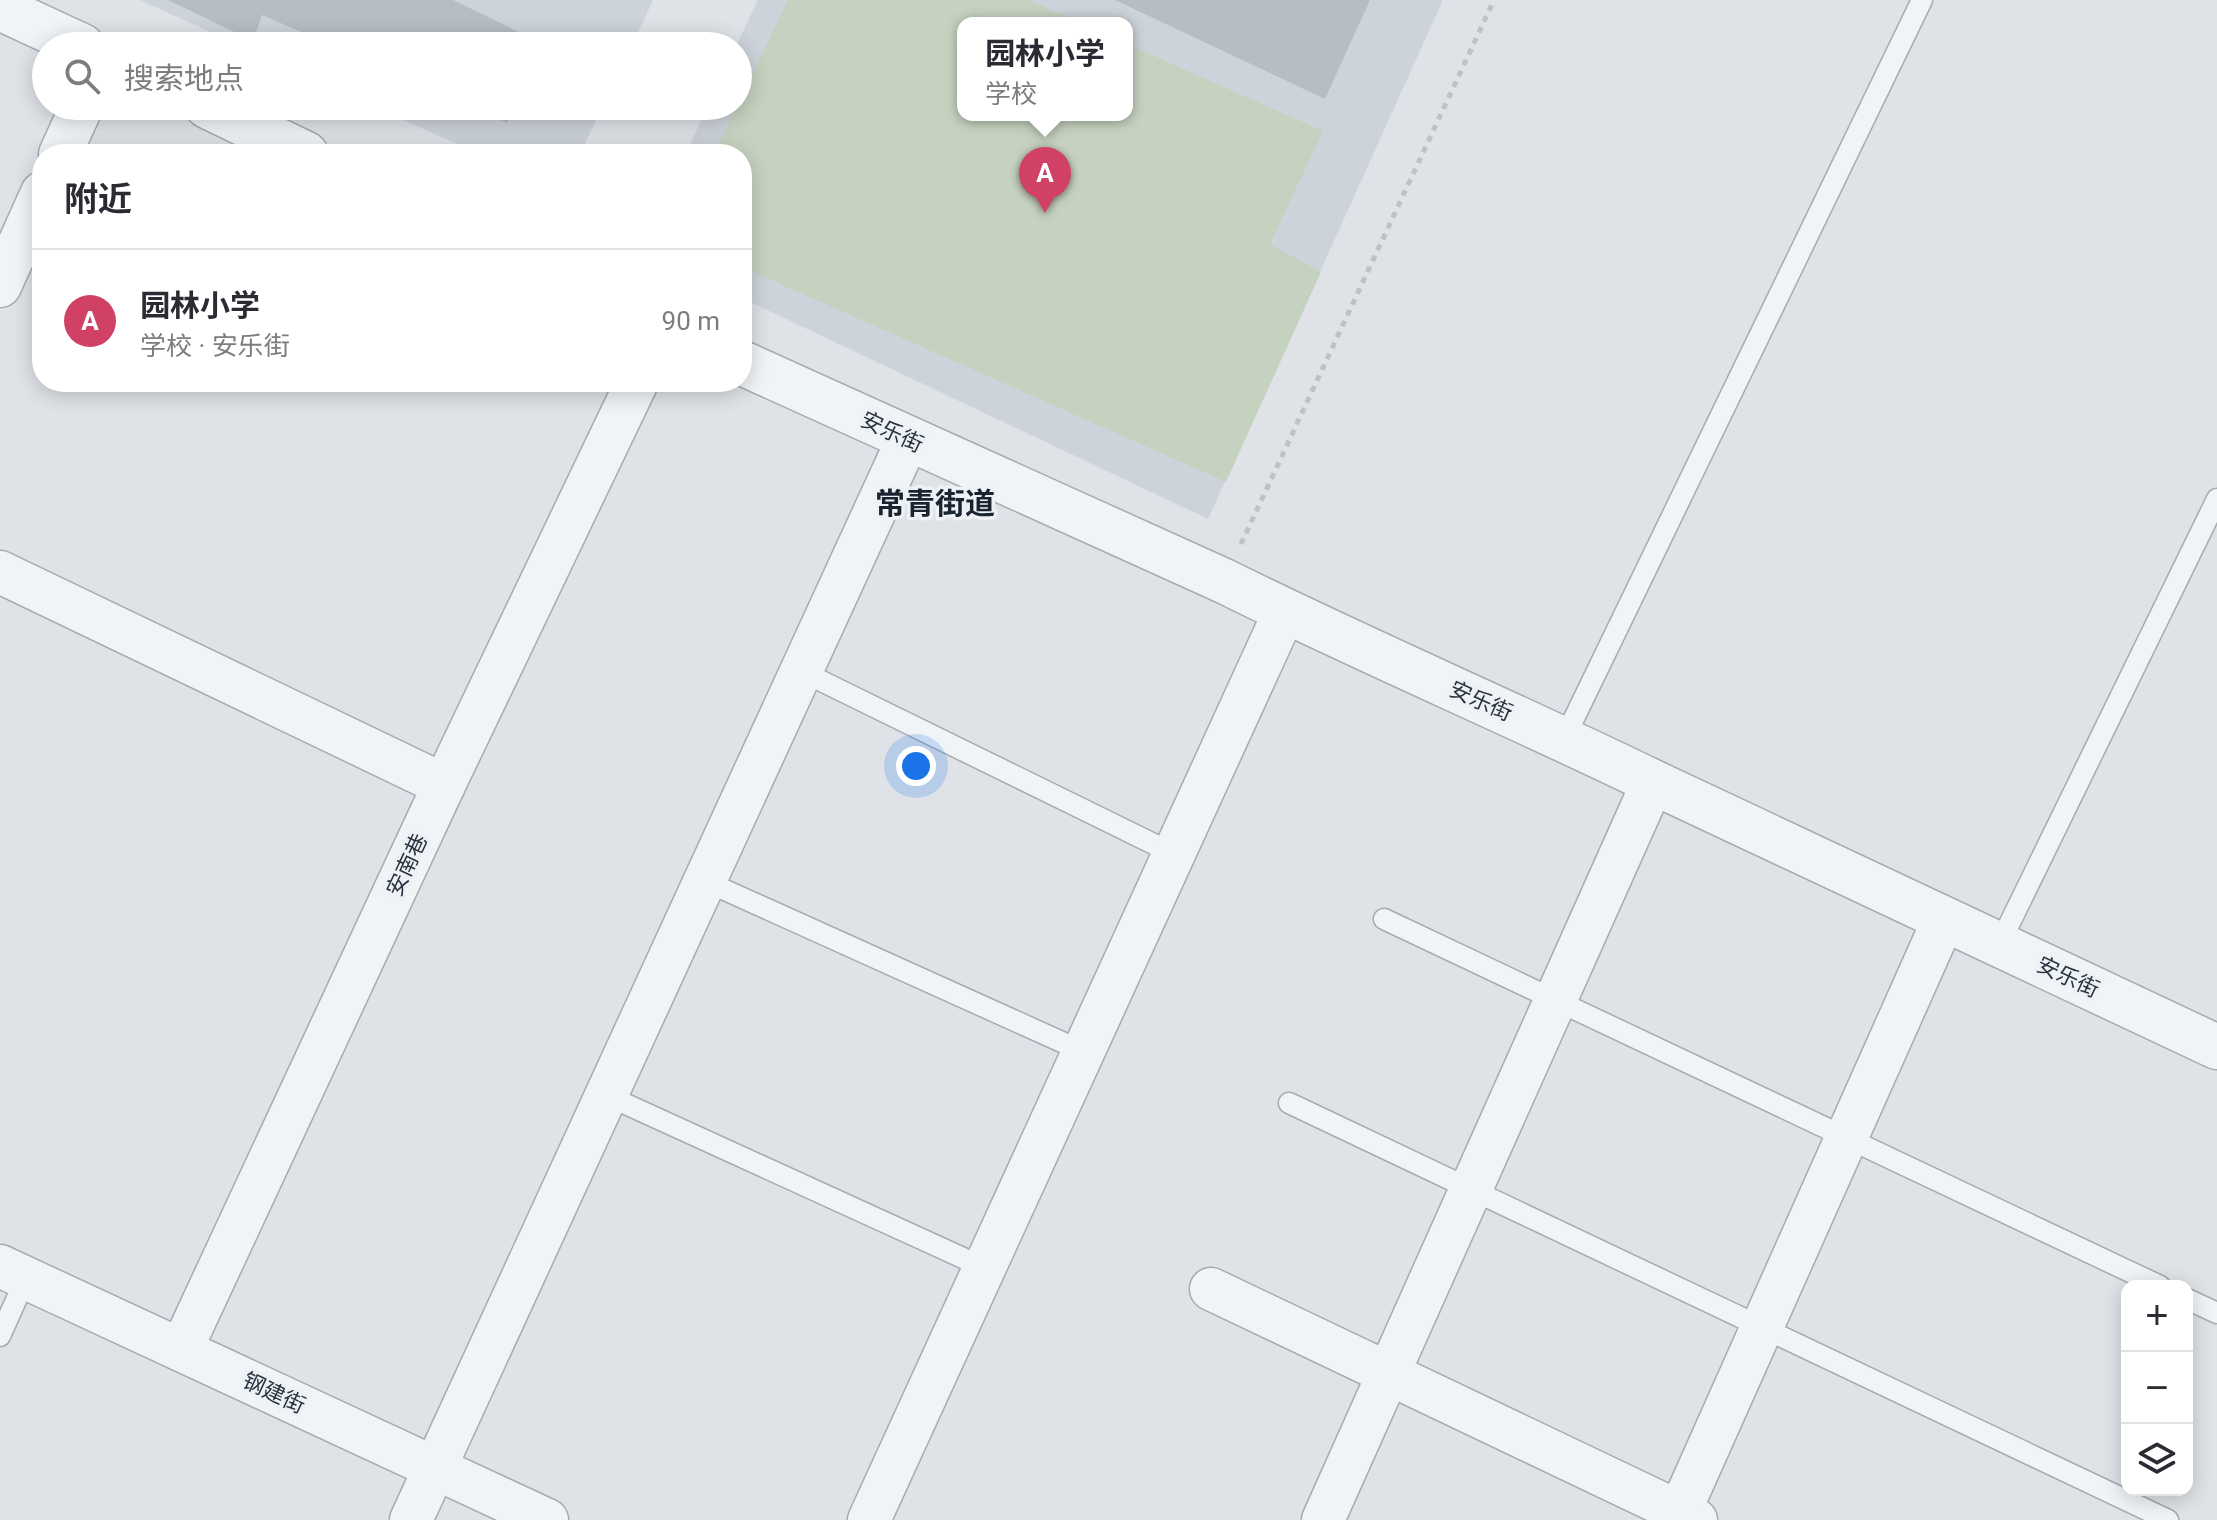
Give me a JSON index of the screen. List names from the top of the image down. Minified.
{"streets":{"street":["安乐街","安南巷","钢建街"]},"crossings":[["安南巷","钢建街"]],"districts":["常青街道"],"page":{"popup":["园林小学","学校"],"search":"搜索地点","heading":"附近","pins":"A","list":[{"mark":"A","name":"园林小学","note":"学校 · 安乐街","value":"90 m"}],"map_buttons":["+","−"]}}
